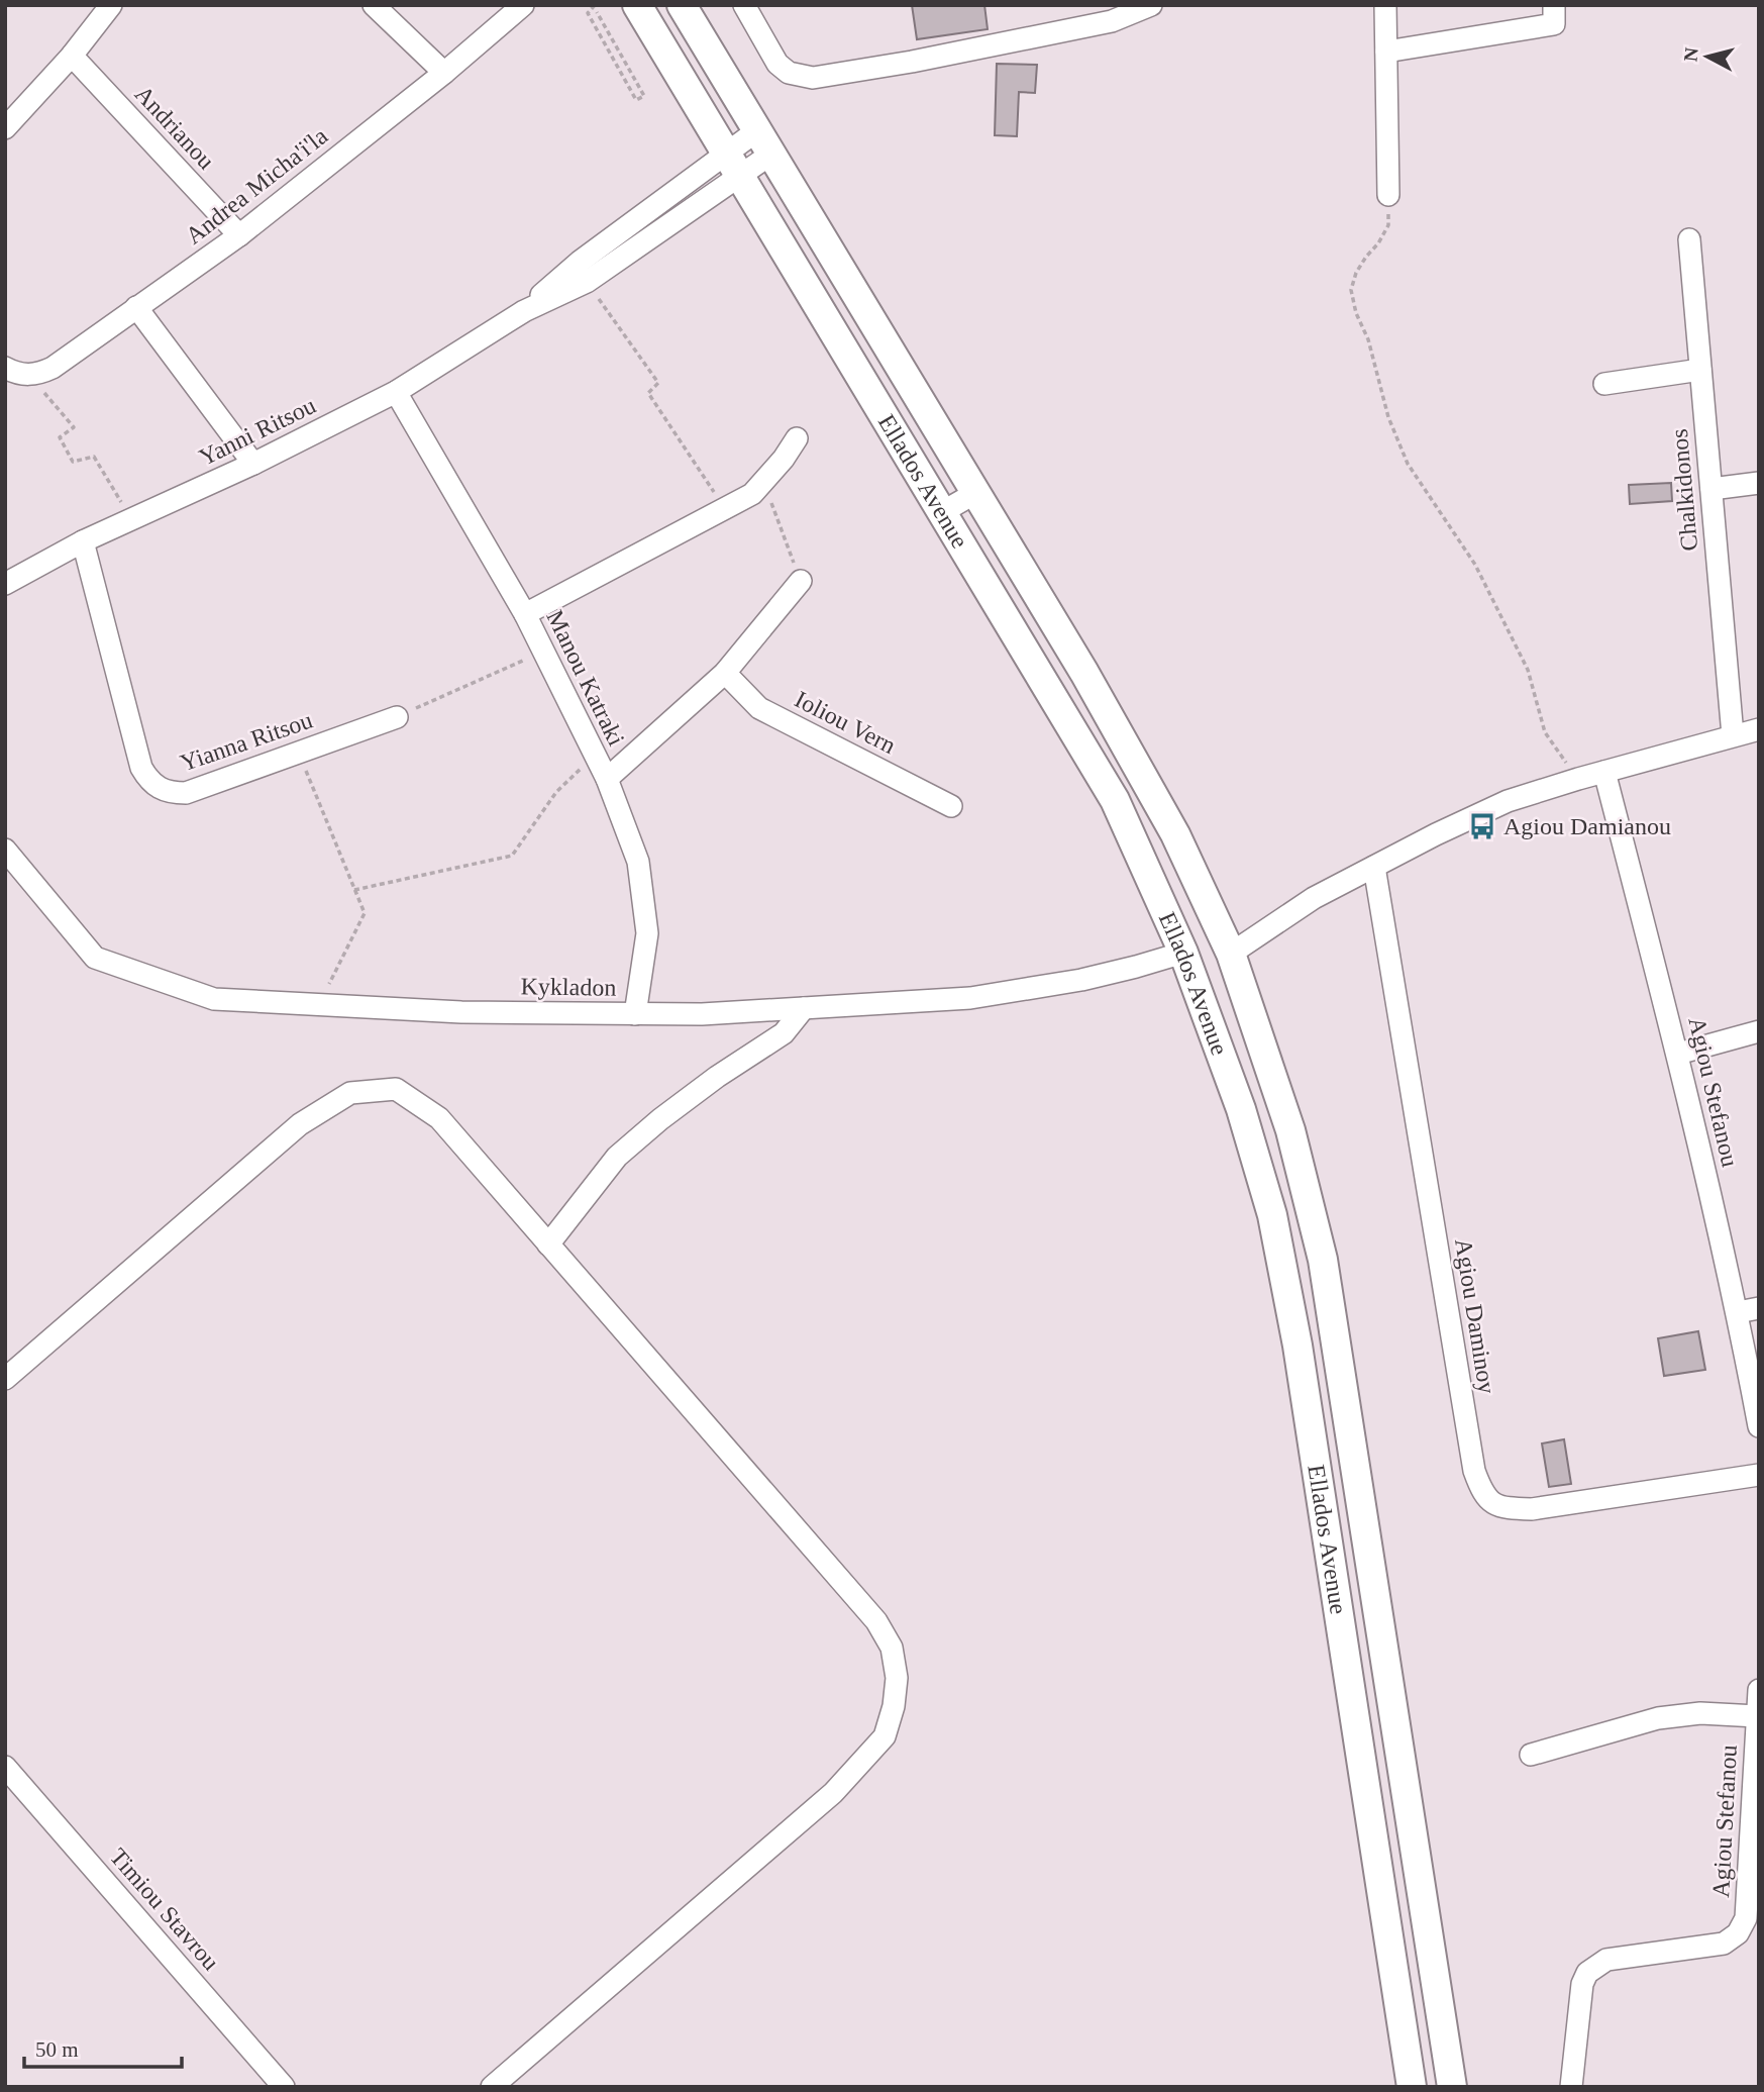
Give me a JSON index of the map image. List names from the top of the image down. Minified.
{"streets":{"main road":["Ellados Avenue"],"street":["Andrianou","Andrea Micha'i'la","Yanni Ritsou","Chalkidonos","Manou Katraki","Ioliou Vern","Yianna Ritsou","Kykladon","Agiou Stefanou","Agiou Daminoy","Timiou Stavrou"]},"crossings":[["Andrianou","Andrea Micha'i'la"],["Yanni Ritsou","Ellados Avenue"],["Yanni Ritsou","Manou Katraki"],["Yanni Ritsou","Yianna Ritsou"],["Ellados Avenue","Kykladon"],["Manou Katraki","Kykladon"]],"places":{"bus stop":["Agiou Damianou"]},"scale_bar":"50 m","north":"left"}
